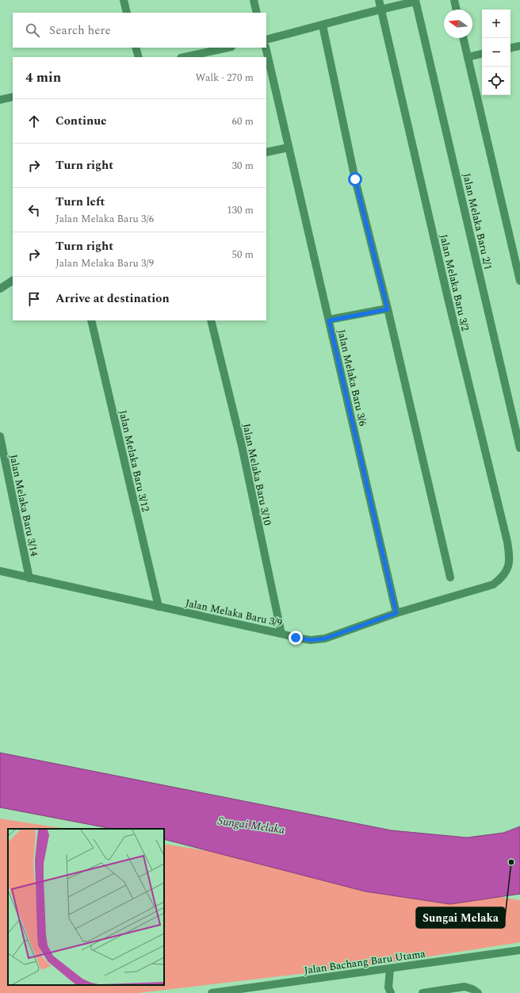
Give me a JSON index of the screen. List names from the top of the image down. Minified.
{"streets":{"street":["Jalan Melaka Baru 2/1","Jalan Melaka Baru 3/2","Jalan Melaka Baru 3/6","Jalan Melaka Baru 3/12","Jalan Melaka Baru 3/10","Jalan Melaka Baru 3/14","Jalan Melaka Baru 3/9","Jalan Bachang Baru Utama"]},"crossings":[["Jalan Melaka Baru 3/2","Jalan Melaka Baru 3/9"],["Jalan Melaka Baru 3/6","Jalan Melaka Baru 3/9"],["Jalan Melaka Baru 3/12","Jalan Melaka Baru 3/9"],["Jalan Melaka Baru 3/10","Jalan Melaka Baru 3/9"],["Jalan Melaka Baru 3/14","Jalan Melaka Baru 3/9"]],"water":["Sungai Melaka"],"places":["Sungai Melaka"],"north":"left","page":{"map_buttons":["+","−"],"search":"Search here","heading":["4 min","Walk · 270 m"],"list":[["Continue","60 m"],["Turn right","30 m"],["Turn left","Jalan Melaka Baru 3/6","130 m"],["Turn right","Jalan Melaka Baru 3/9","50 m"],"Arrive at destination"]}}
